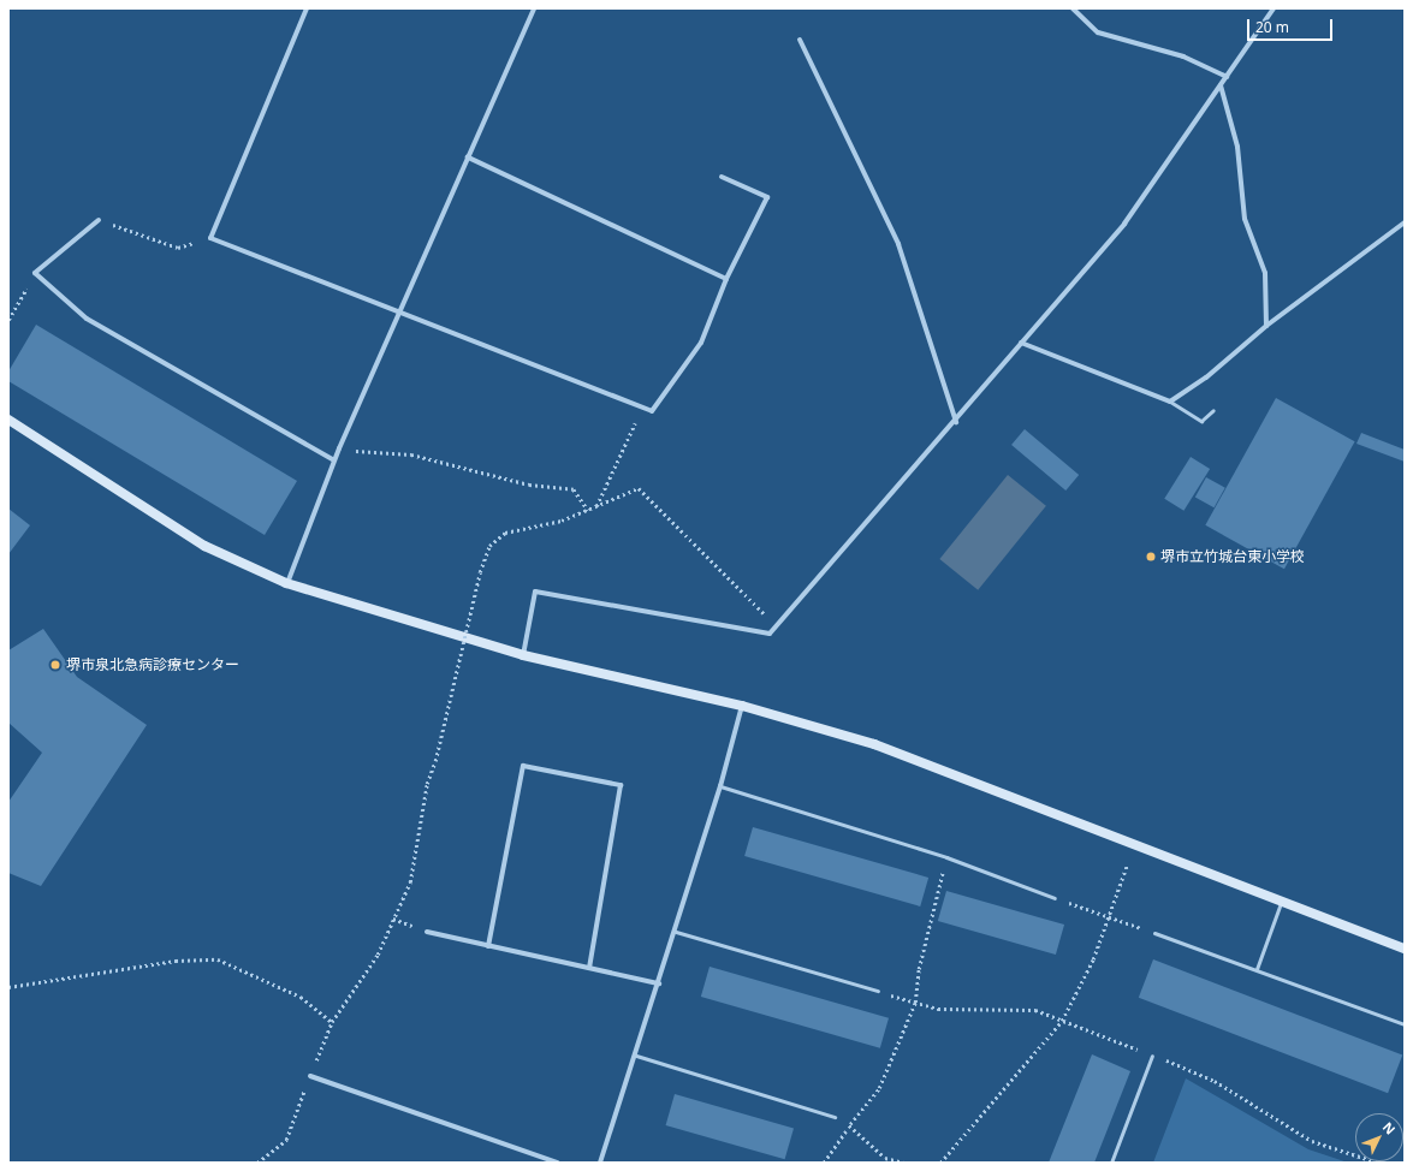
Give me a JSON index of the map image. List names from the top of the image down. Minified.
{"places":["堺市立竹城台東小学校","堺市泉北急病診療センター"],"scale_bar":"20 m","north":"top right"}
